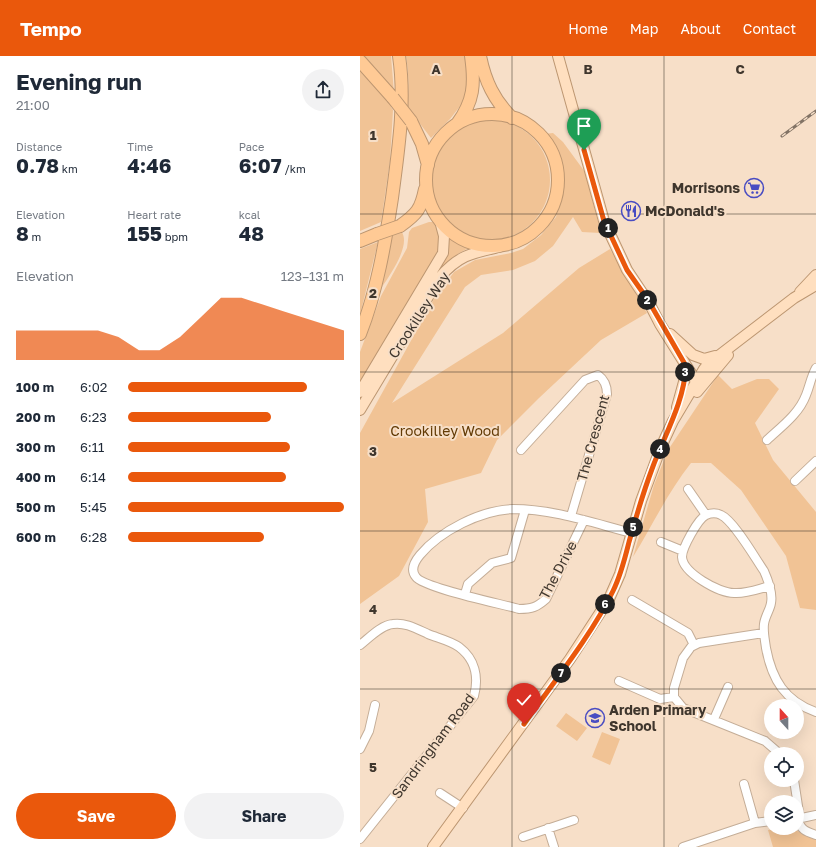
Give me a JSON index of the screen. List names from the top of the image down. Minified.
{"streets":{"main road":["Crookilley Way"],"street":["The Crescent","The Drive","Sandringham Road"]},"parks":["Crookilley Wood"],"places":{"supermarket":["Morrisons"],"restaurant":["McDonald's"],"school or university":["Arden Primary School"]},"north":"top","page":{"header":"Tempo","nav":["Home","Map","About","Contact"],"heading":["Evening run","21:00"],"stats":[["Distance","0.78 km"],["Time","4:46"],["Pace","6:07 /km"],["Elevation","8 m"],["Heart rate","155 bpm"],["kcal","48"]],"pins":["1","2","3","4","5","6","7"],"chart":["Elevation","123–131 m"],"list":[{"name":"100 m","note":"6:02"},{"name":"200 m","note":"6:23"},{"name":"300 m","note":"6:11"},{"name":"400 m","note":"6:14"},{"name":"500 m","note":"5:45"},{"name":"600 m","note":"6:28"}],"buttons":["Save","Share"]},"grid":{"columns":["A","B","C"],"rows":["1","2","3","4","5"]}}
